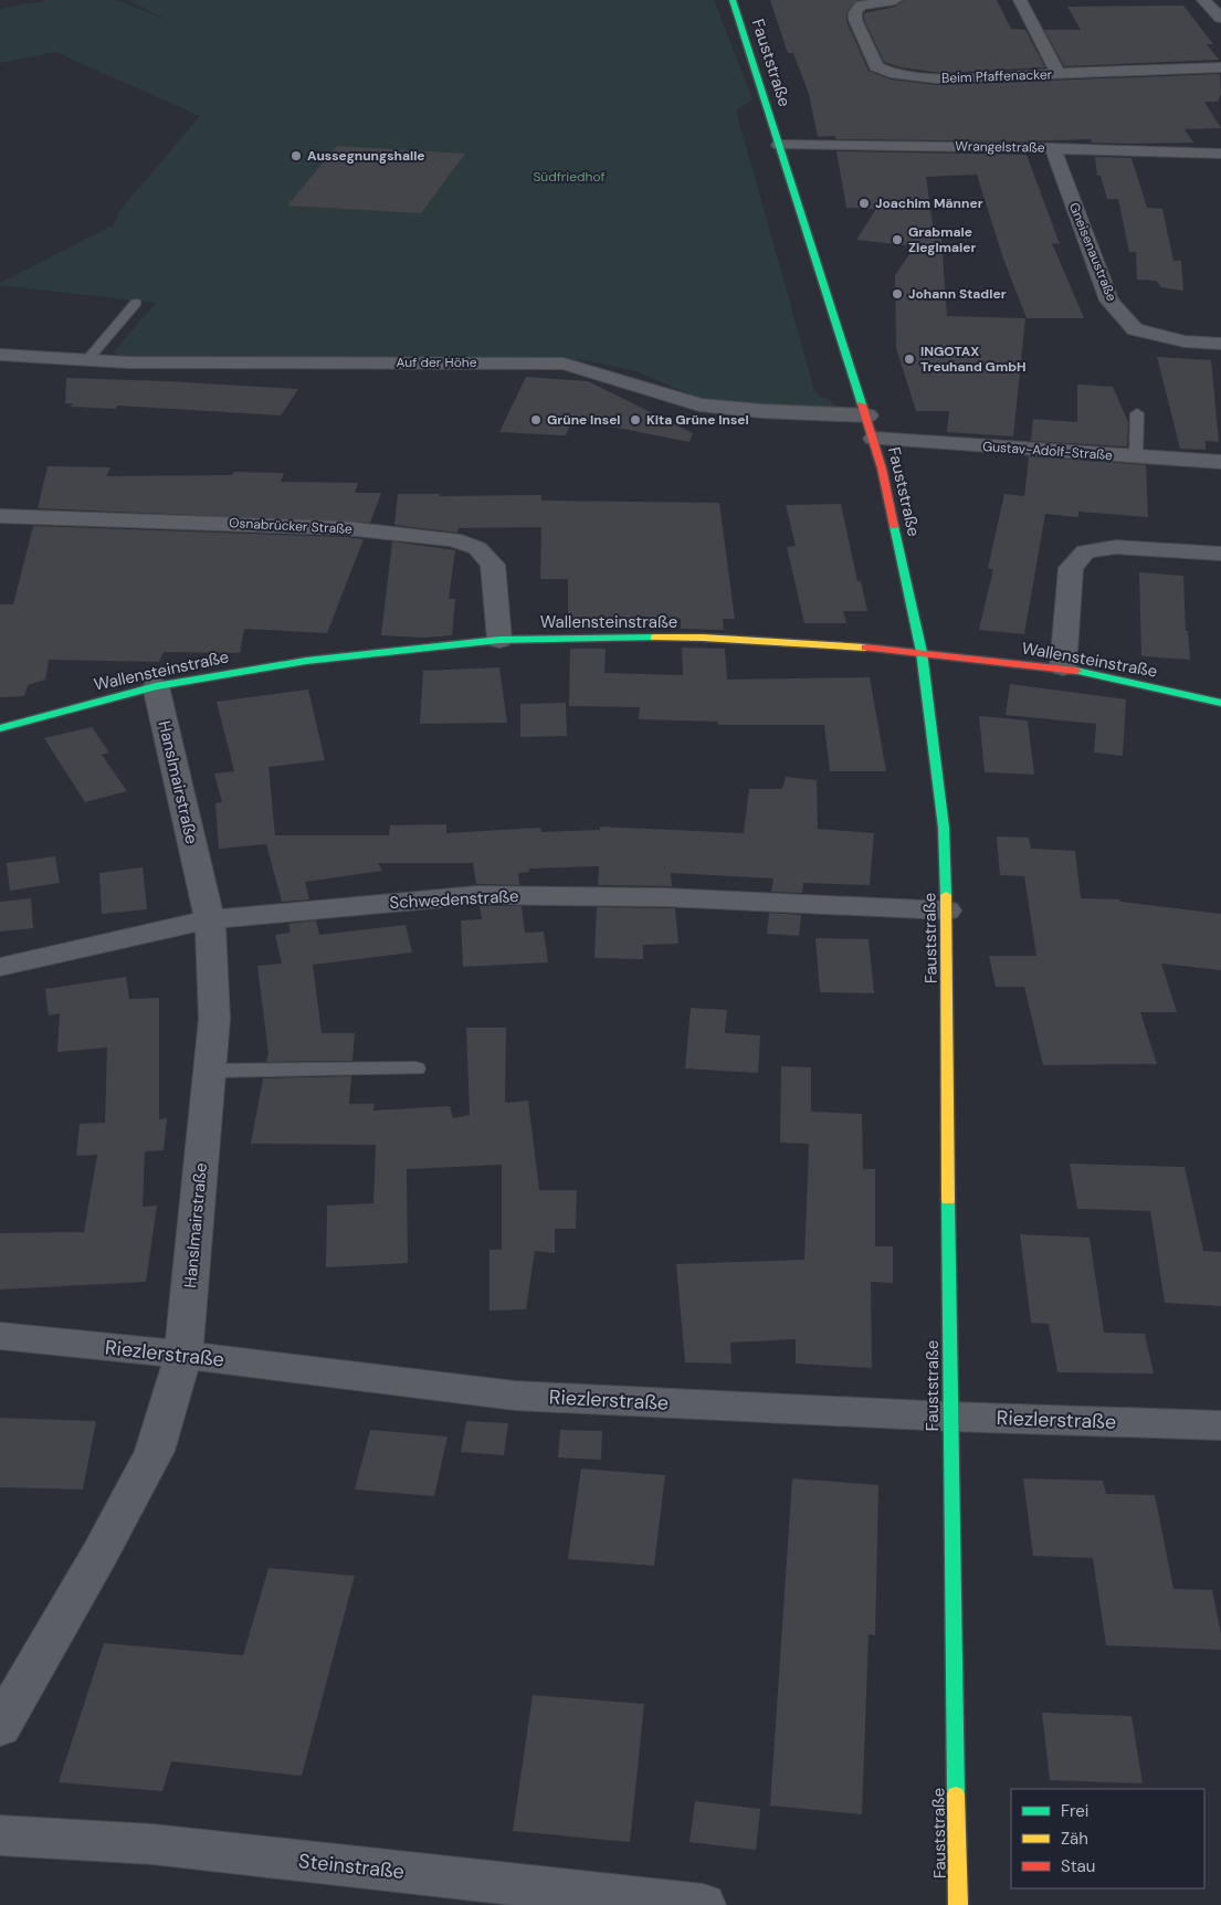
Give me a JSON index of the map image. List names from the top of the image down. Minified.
{"streets":{"street":["Fauststraße","Beim Pfaffenacker","Wrangelstraße","Gneisenaustraße","Auf der Höhe","Gustav-Adolf-Straße","Osnabrücker Straße","Wallensteinstraße","Hanslmairstraße","Schwedenstraße","Riezlerstraße","Steinstraße"]},"crossings":[["Fauststraße","Wrangelstraße"],["Fauststraße","Auf der Höhe"],["Fauststraße","Gustav-Adolf-Straße"],["Fauststraße","Wallensteinstraße"],["Fauststraße","Schwedenstraße"],["Fauststraße","Riezlerstraße"],["Wrangelstraße","Gneisenaustraße"],["Osnabrücker Straße","Wallensteinstraße"],["Wallensteinstraße","Hanslmairstraße"],["Hanslmairstraße","Schwedenstraße"],["Hanslmairstraße","Riezlerstraße"]],"parks":["Südfriedhof"],"places":["Aussegnungshalle","Joachim Männer","Grabmale Zieglmaier","Johann Stadler","INGOTAX Treuhand GmbH","Grüne Insel","Kita Grüne Insel"],"legend":["Frei","Zäh","Stau"]}
